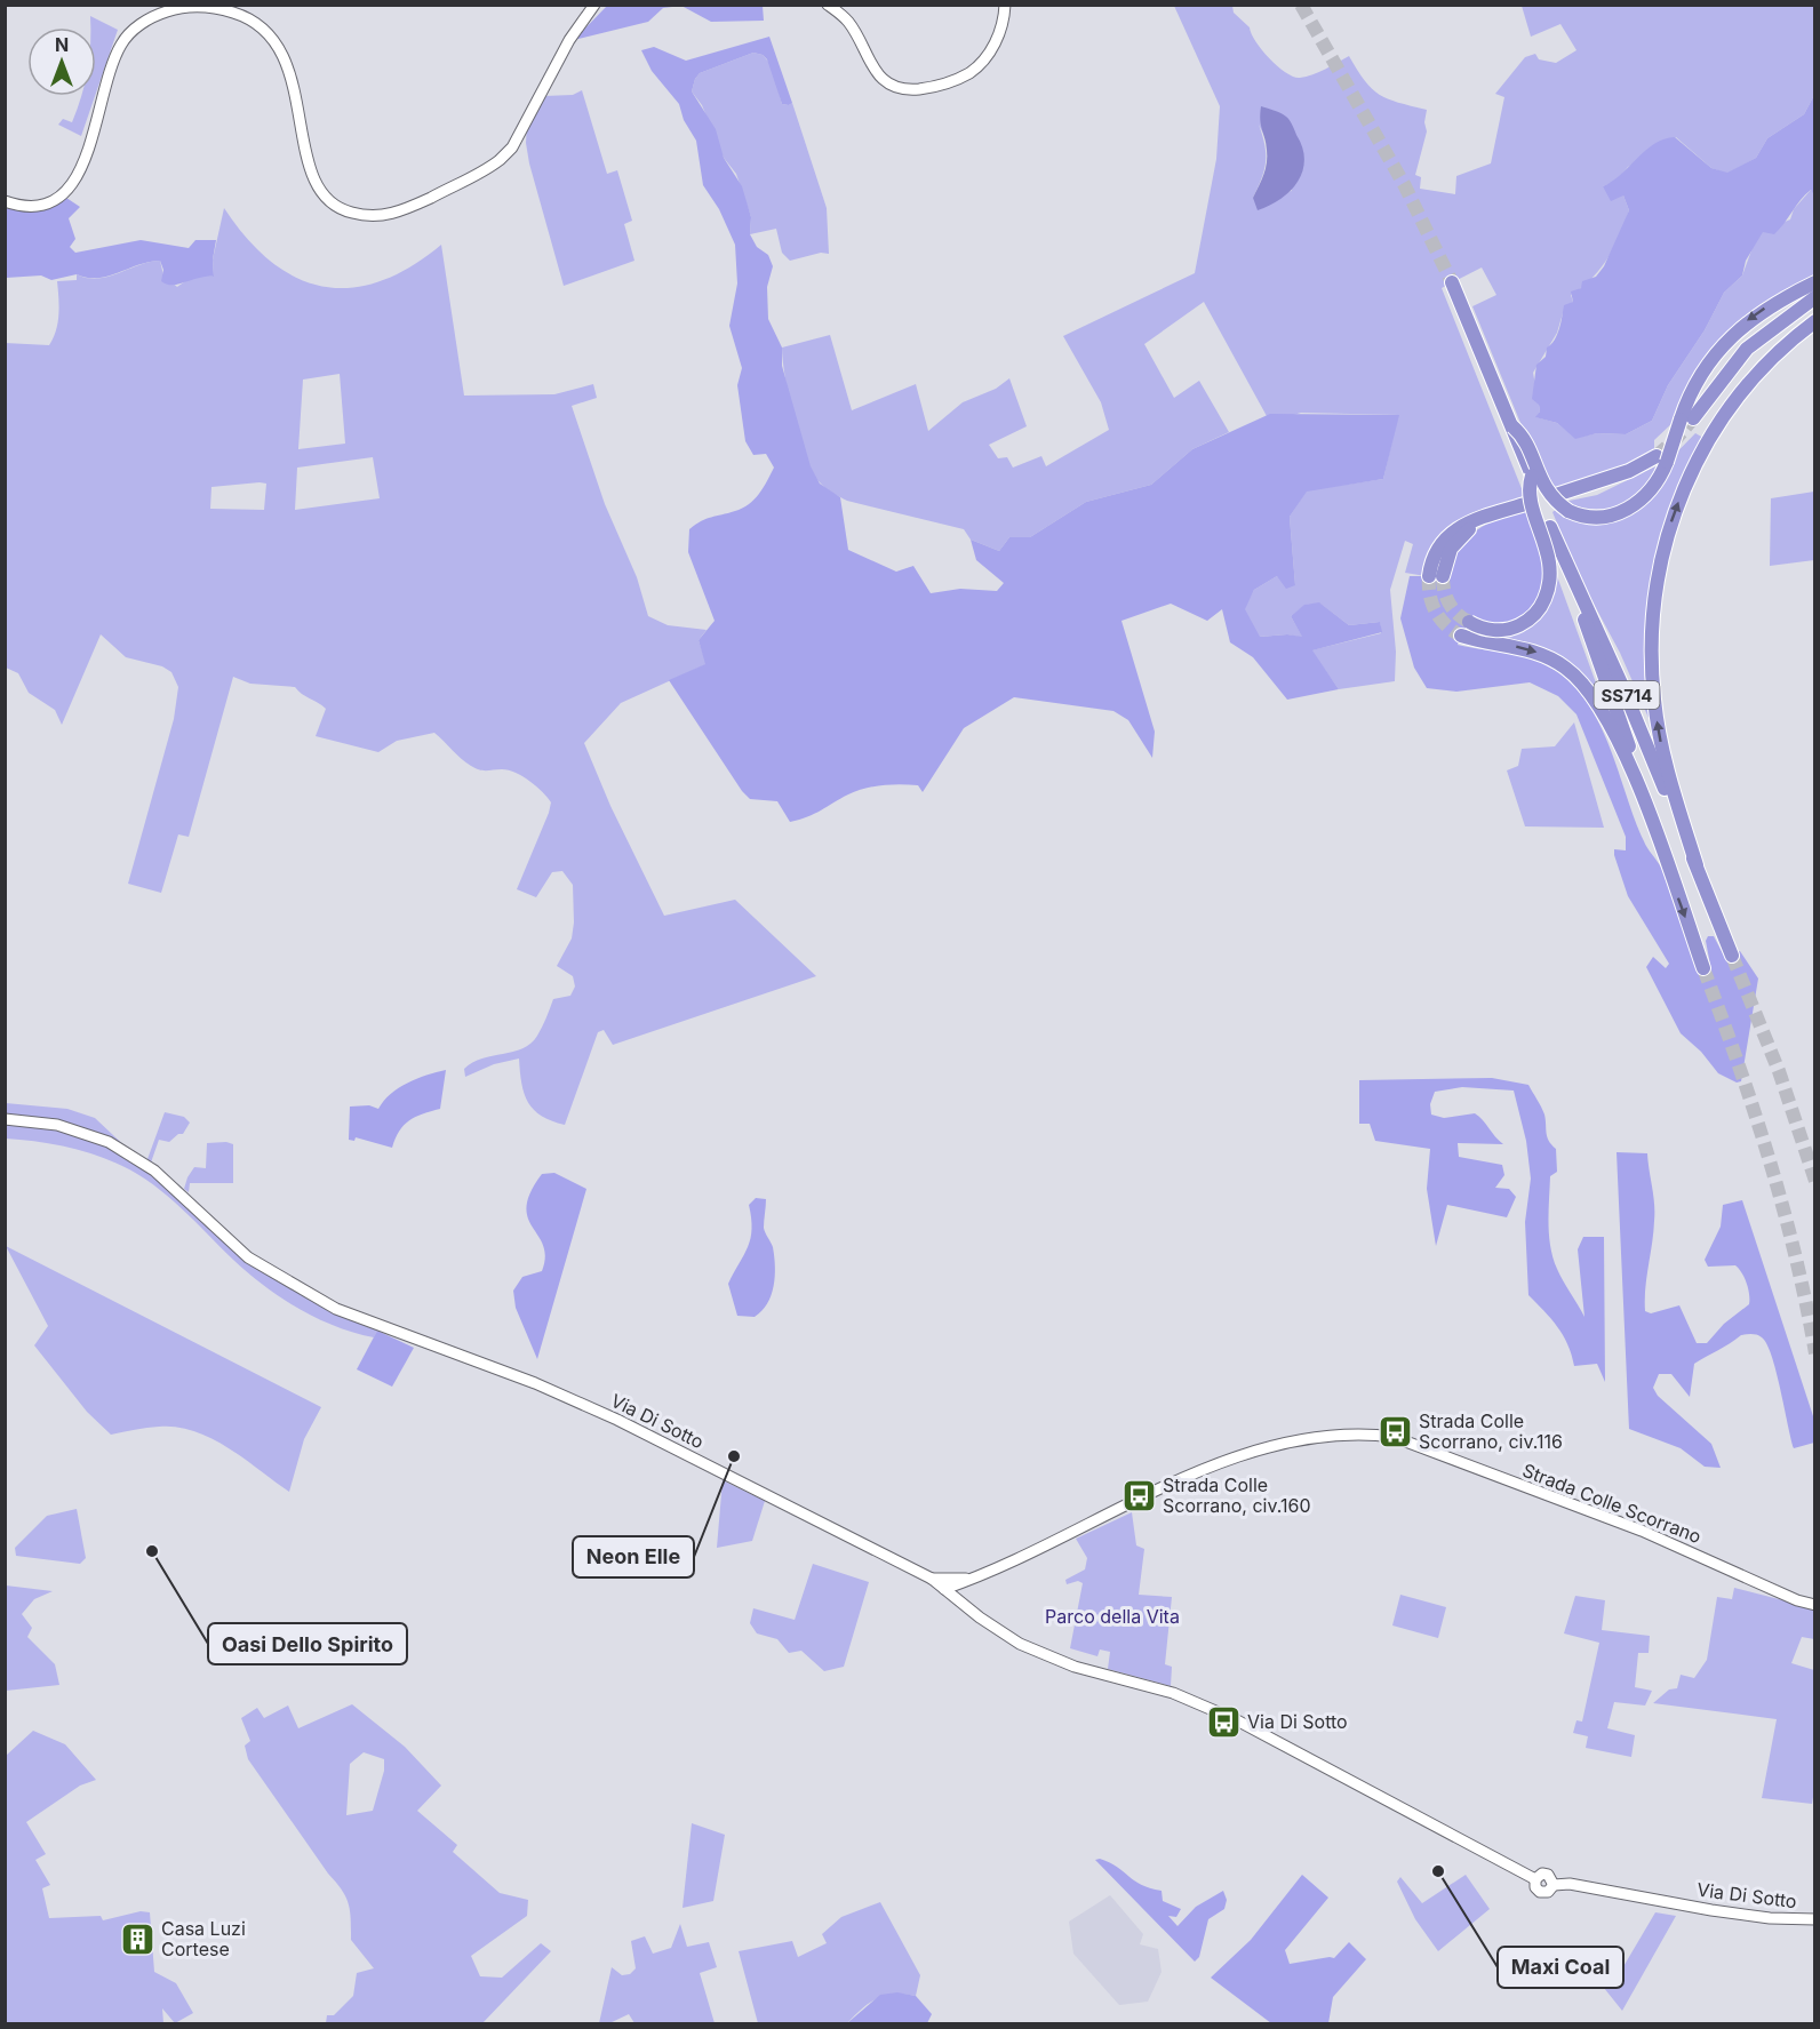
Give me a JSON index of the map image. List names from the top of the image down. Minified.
{"streets":{"highway":["SS714"],"street":["Via Di Sotto","Strada Colle Scorrano"]},"crossings":[["Via Di Sotto","Strada Colle Scorrano"]],"parks":["Parco della Vita"],"places":{"bus stop":["Strada Colle Scorrano, civ.116","Strada Colle Scorrano, civ.160","Via Di Sotto"],"other":["Neon Elle","Oasi Dello Spirito","Maxi Coal"],"building":["Casa Luzi Cortese"]},"north":"top"}
